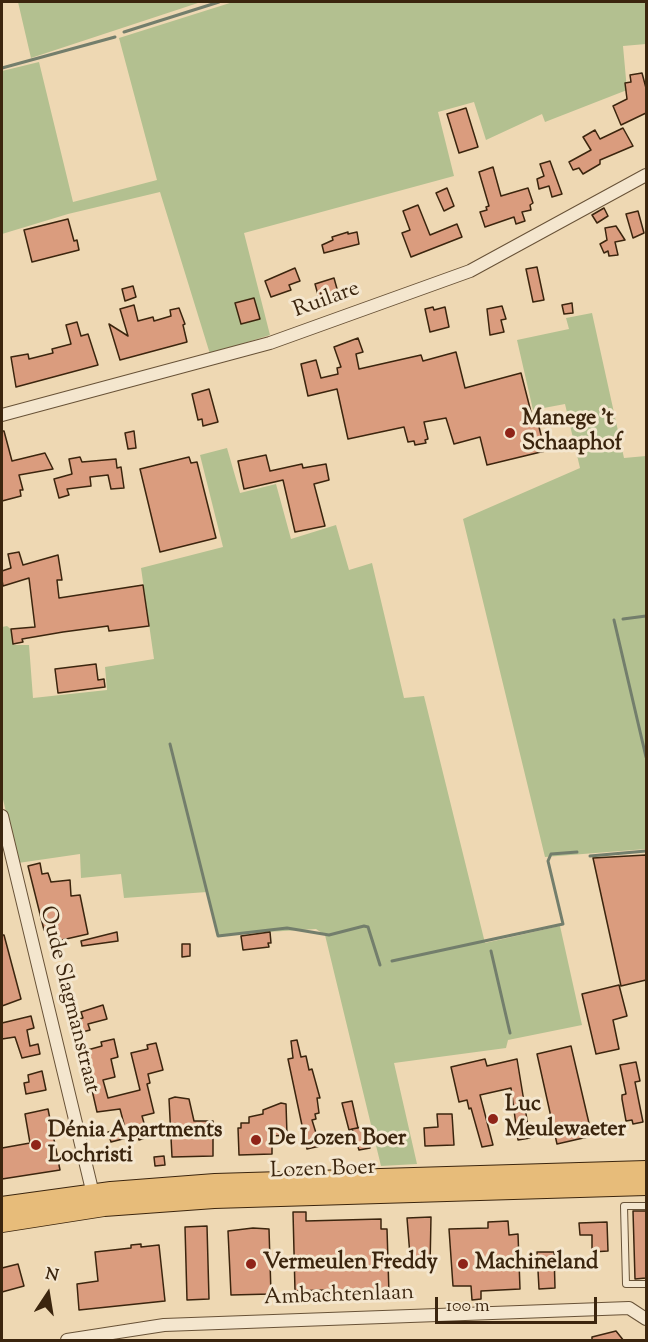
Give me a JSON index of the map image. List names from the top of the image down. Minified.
{"streets":{"main road":["Lozen Boer"],"street":["Ruilare","Oude Slagmanstraat","Ambachtenlaan"]},"crossings":[["Oude Slagmanstraat","Lozen Boer"]],"places":["Manege 't Schaaphof","Luc Meulewaeter","De Lozen Boer","Dénia Apartments Lochristi","Vermeulen Freddy","Machineland"],"scale_bar":"100 m","north":"top"}
